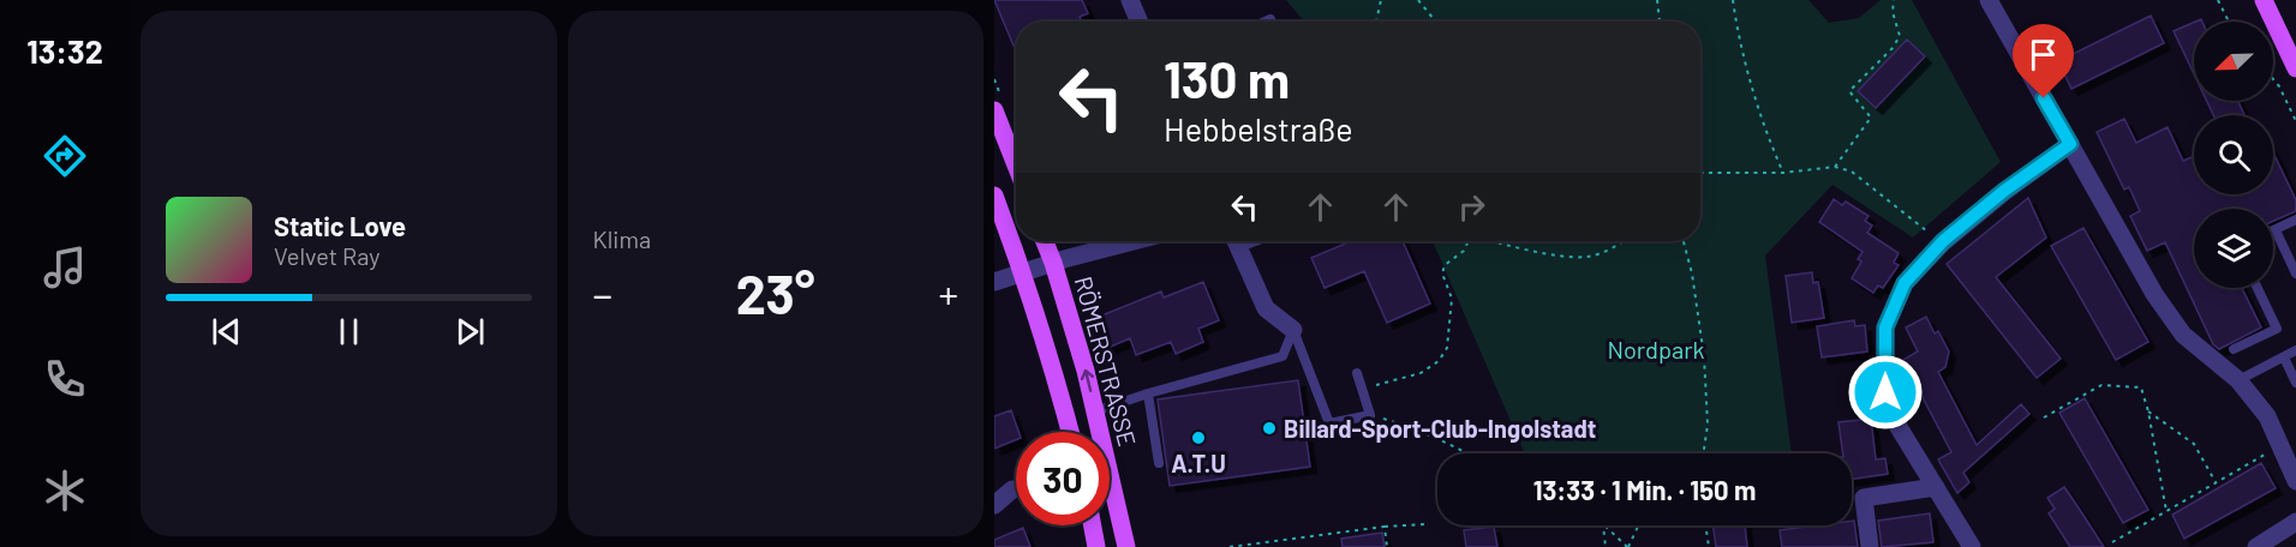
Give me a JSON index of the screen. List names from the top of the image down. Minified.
{"streets":{"main road":["RÖMERSTRASSE"]},"parks":["Nordpark"],"places":["Billard-Sport-Club-Ingolstadt","A.T.U"],"north":"bottom left","page":{"tabs":"13:32","tile":"Klima","turn":["130 m","Hebbelstraße"],"song":["Static Love","Velvet Ray"],"heat":["−","23°","+"],"limit":"30","trip":"13:33 · 1 Min. · 150 m"}}
